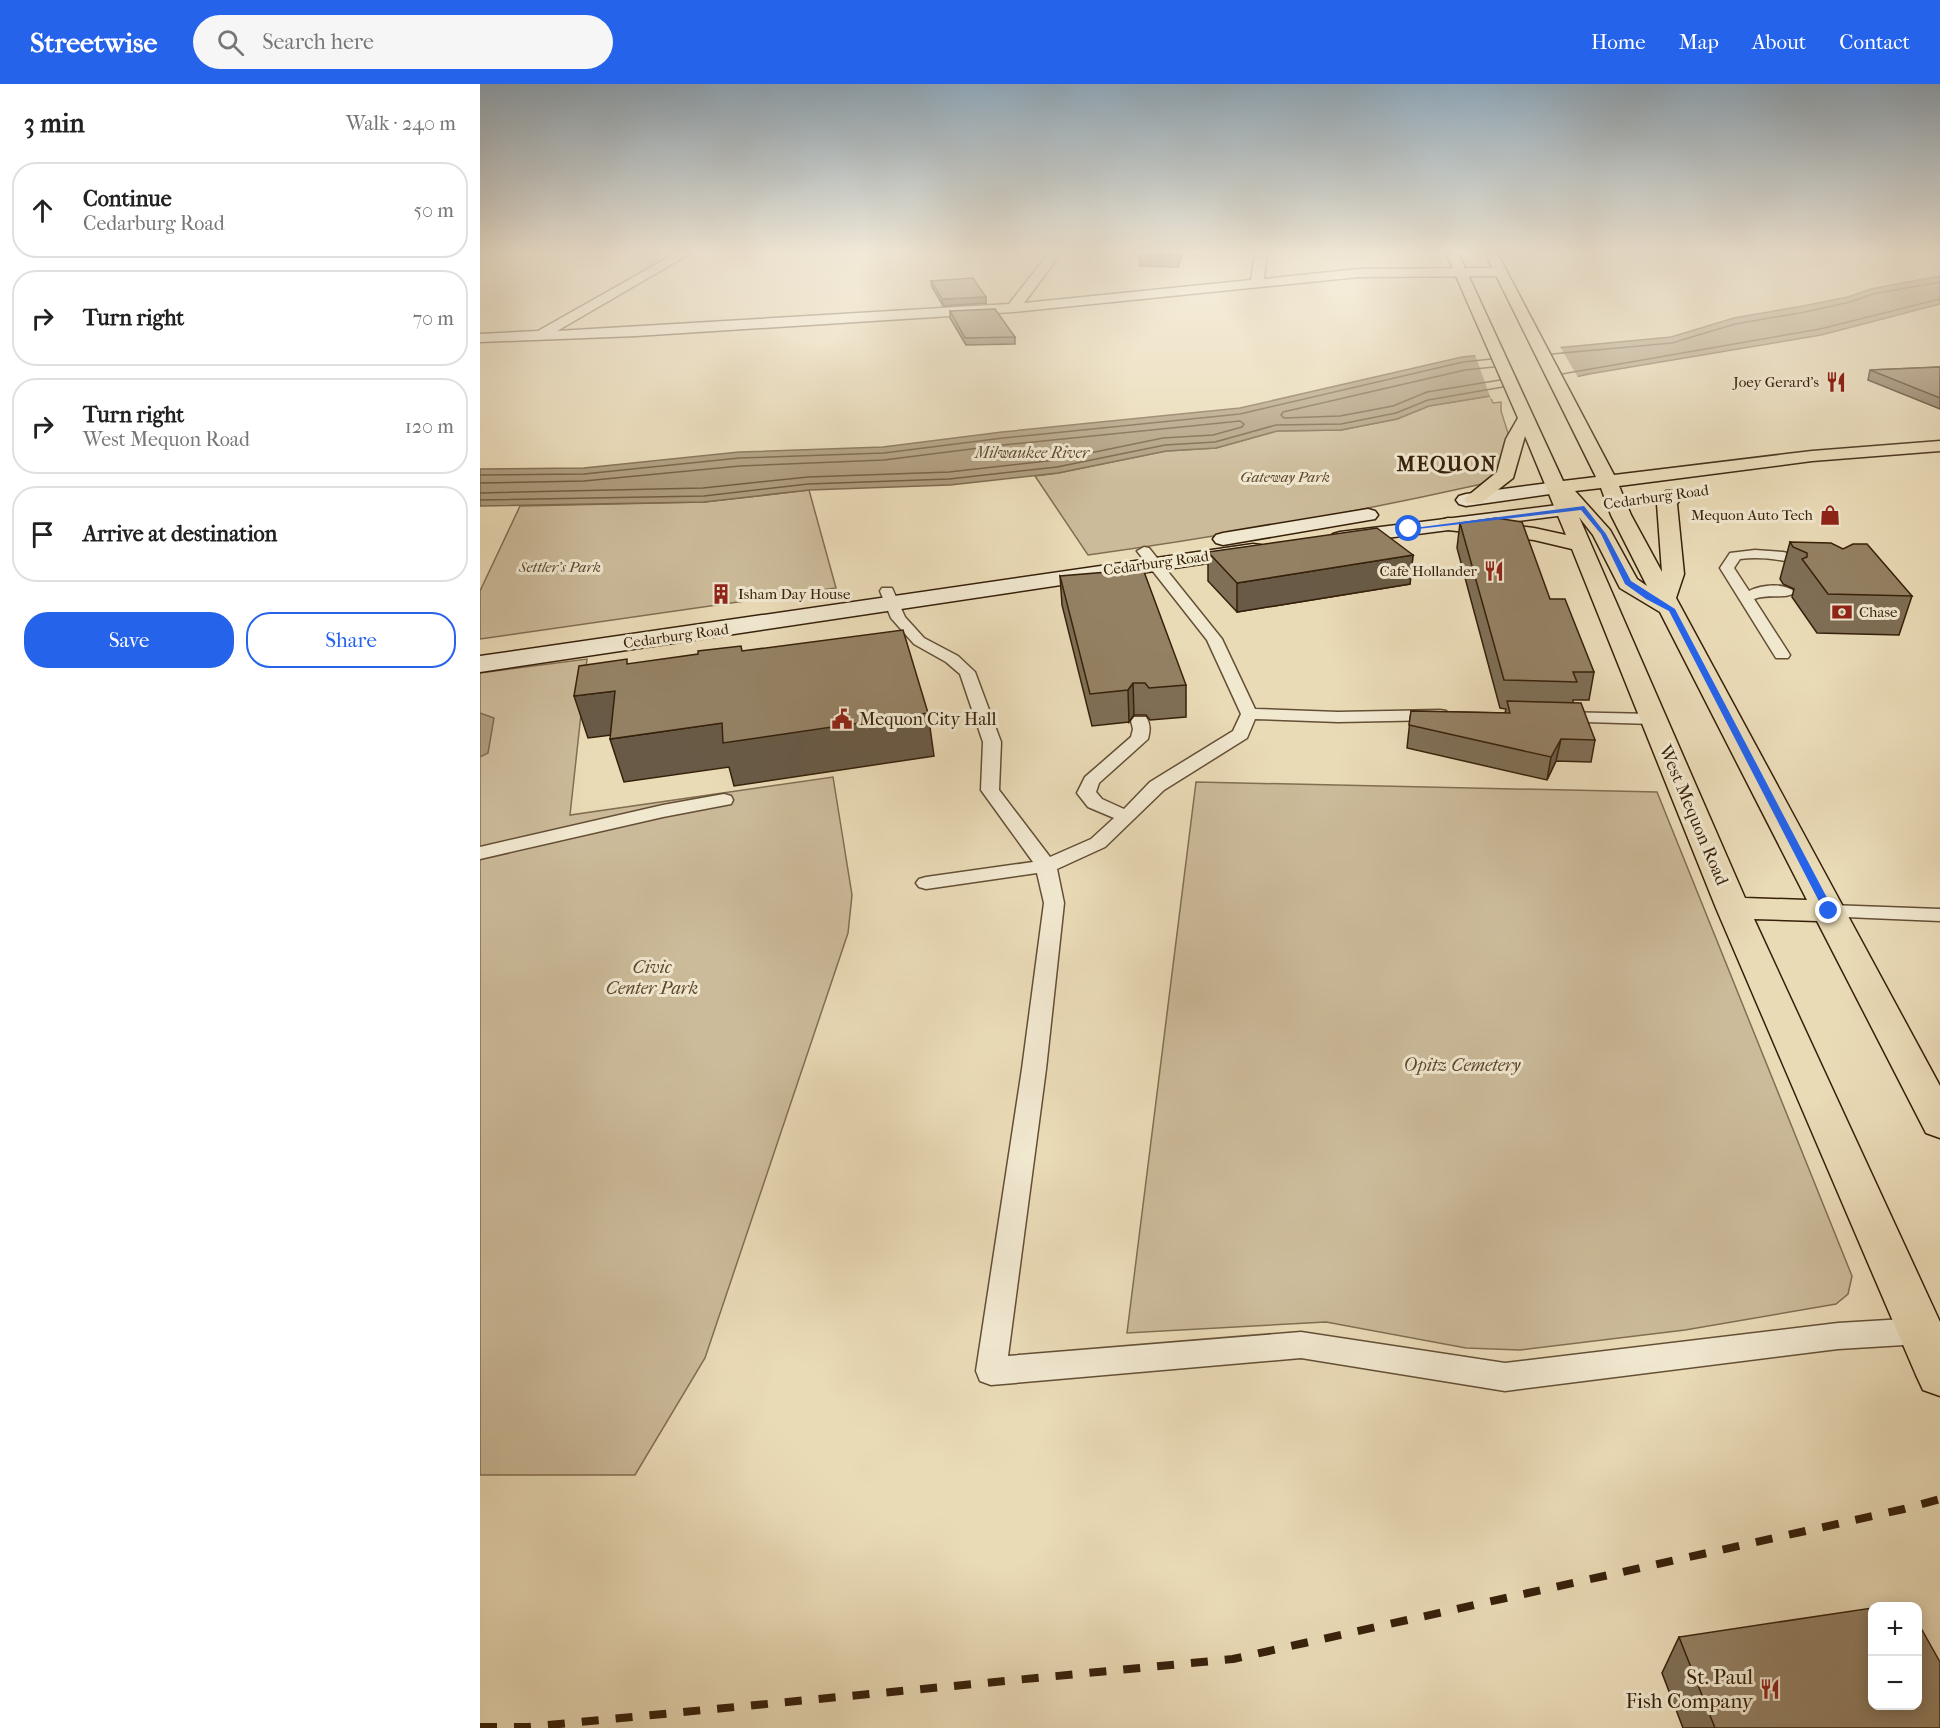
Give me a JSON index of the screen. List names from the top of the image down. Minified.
{"streets":{"main road":["Cedarburg Road","West Mequon Road"]},"crossings":[["Cedarburg Road","West Mequon Road"]],"districts":["MEQUON"],"water":["Milwaukee River"],"parks":["Gateway Park","Settler's Park","Civic Center Park","Opitz Cemetery"],"places":{"restaurant":["Joey Gerard’s","Cafe Hollander","St. Paul Fish Company"],"shop":["Mequon Auto Tech"],"building":["Isham Day House"],"bank":["Chase"],"public building":["Mequon City Hall"]},"page":{"header":"Streetwise","search":"Search here","nav":["Home","Map","About","Contact"],"heading":["3 min","Walk · 240 m"],"list":[["Continue","Cedarburg Road","50 m"],["Turn right","70 m"],["Turn right","West Mequon Road","120 m"],"Arrive at destination"],"buttons":["Save","Share"],"map_buttons":["+","−"]}}
